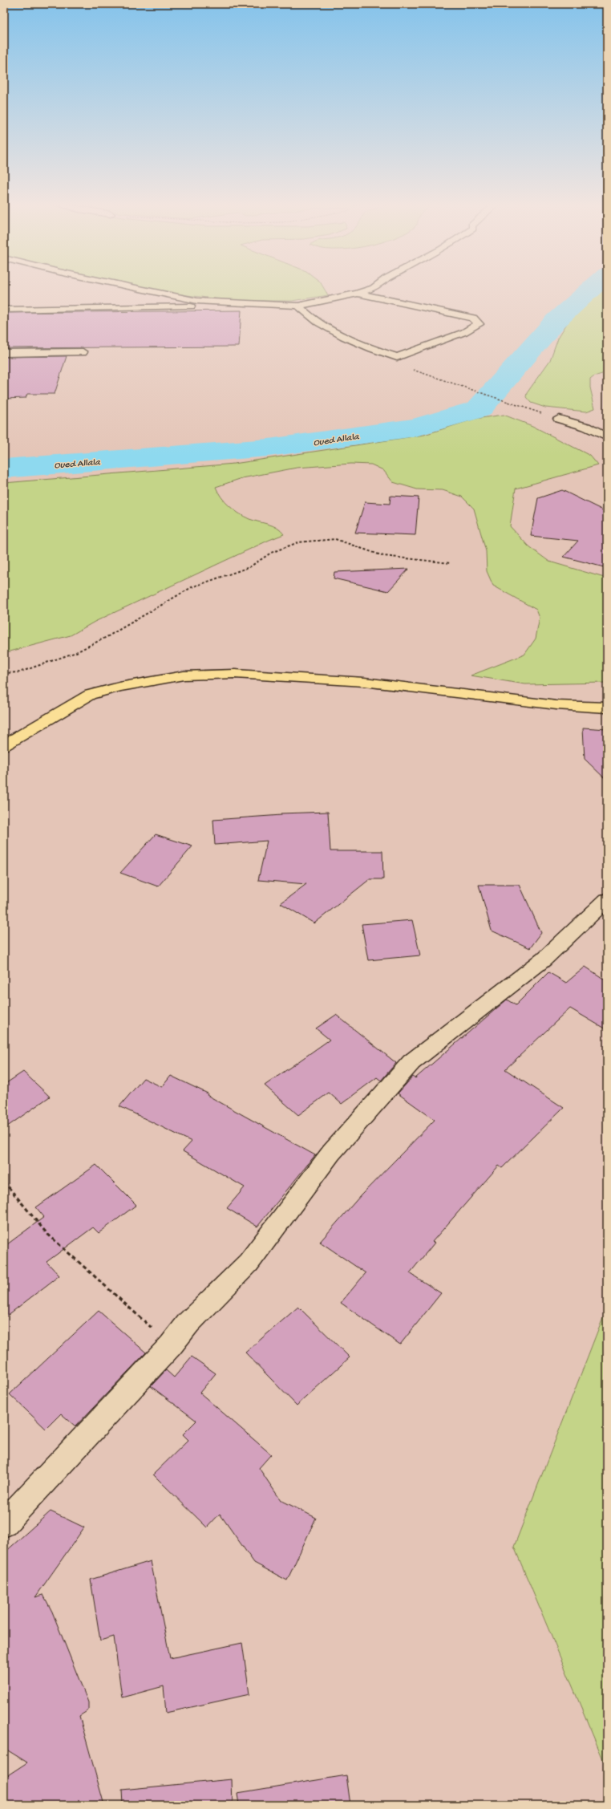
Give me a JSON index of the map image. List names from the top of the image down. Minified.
{"water":["Oued Allala"]}
